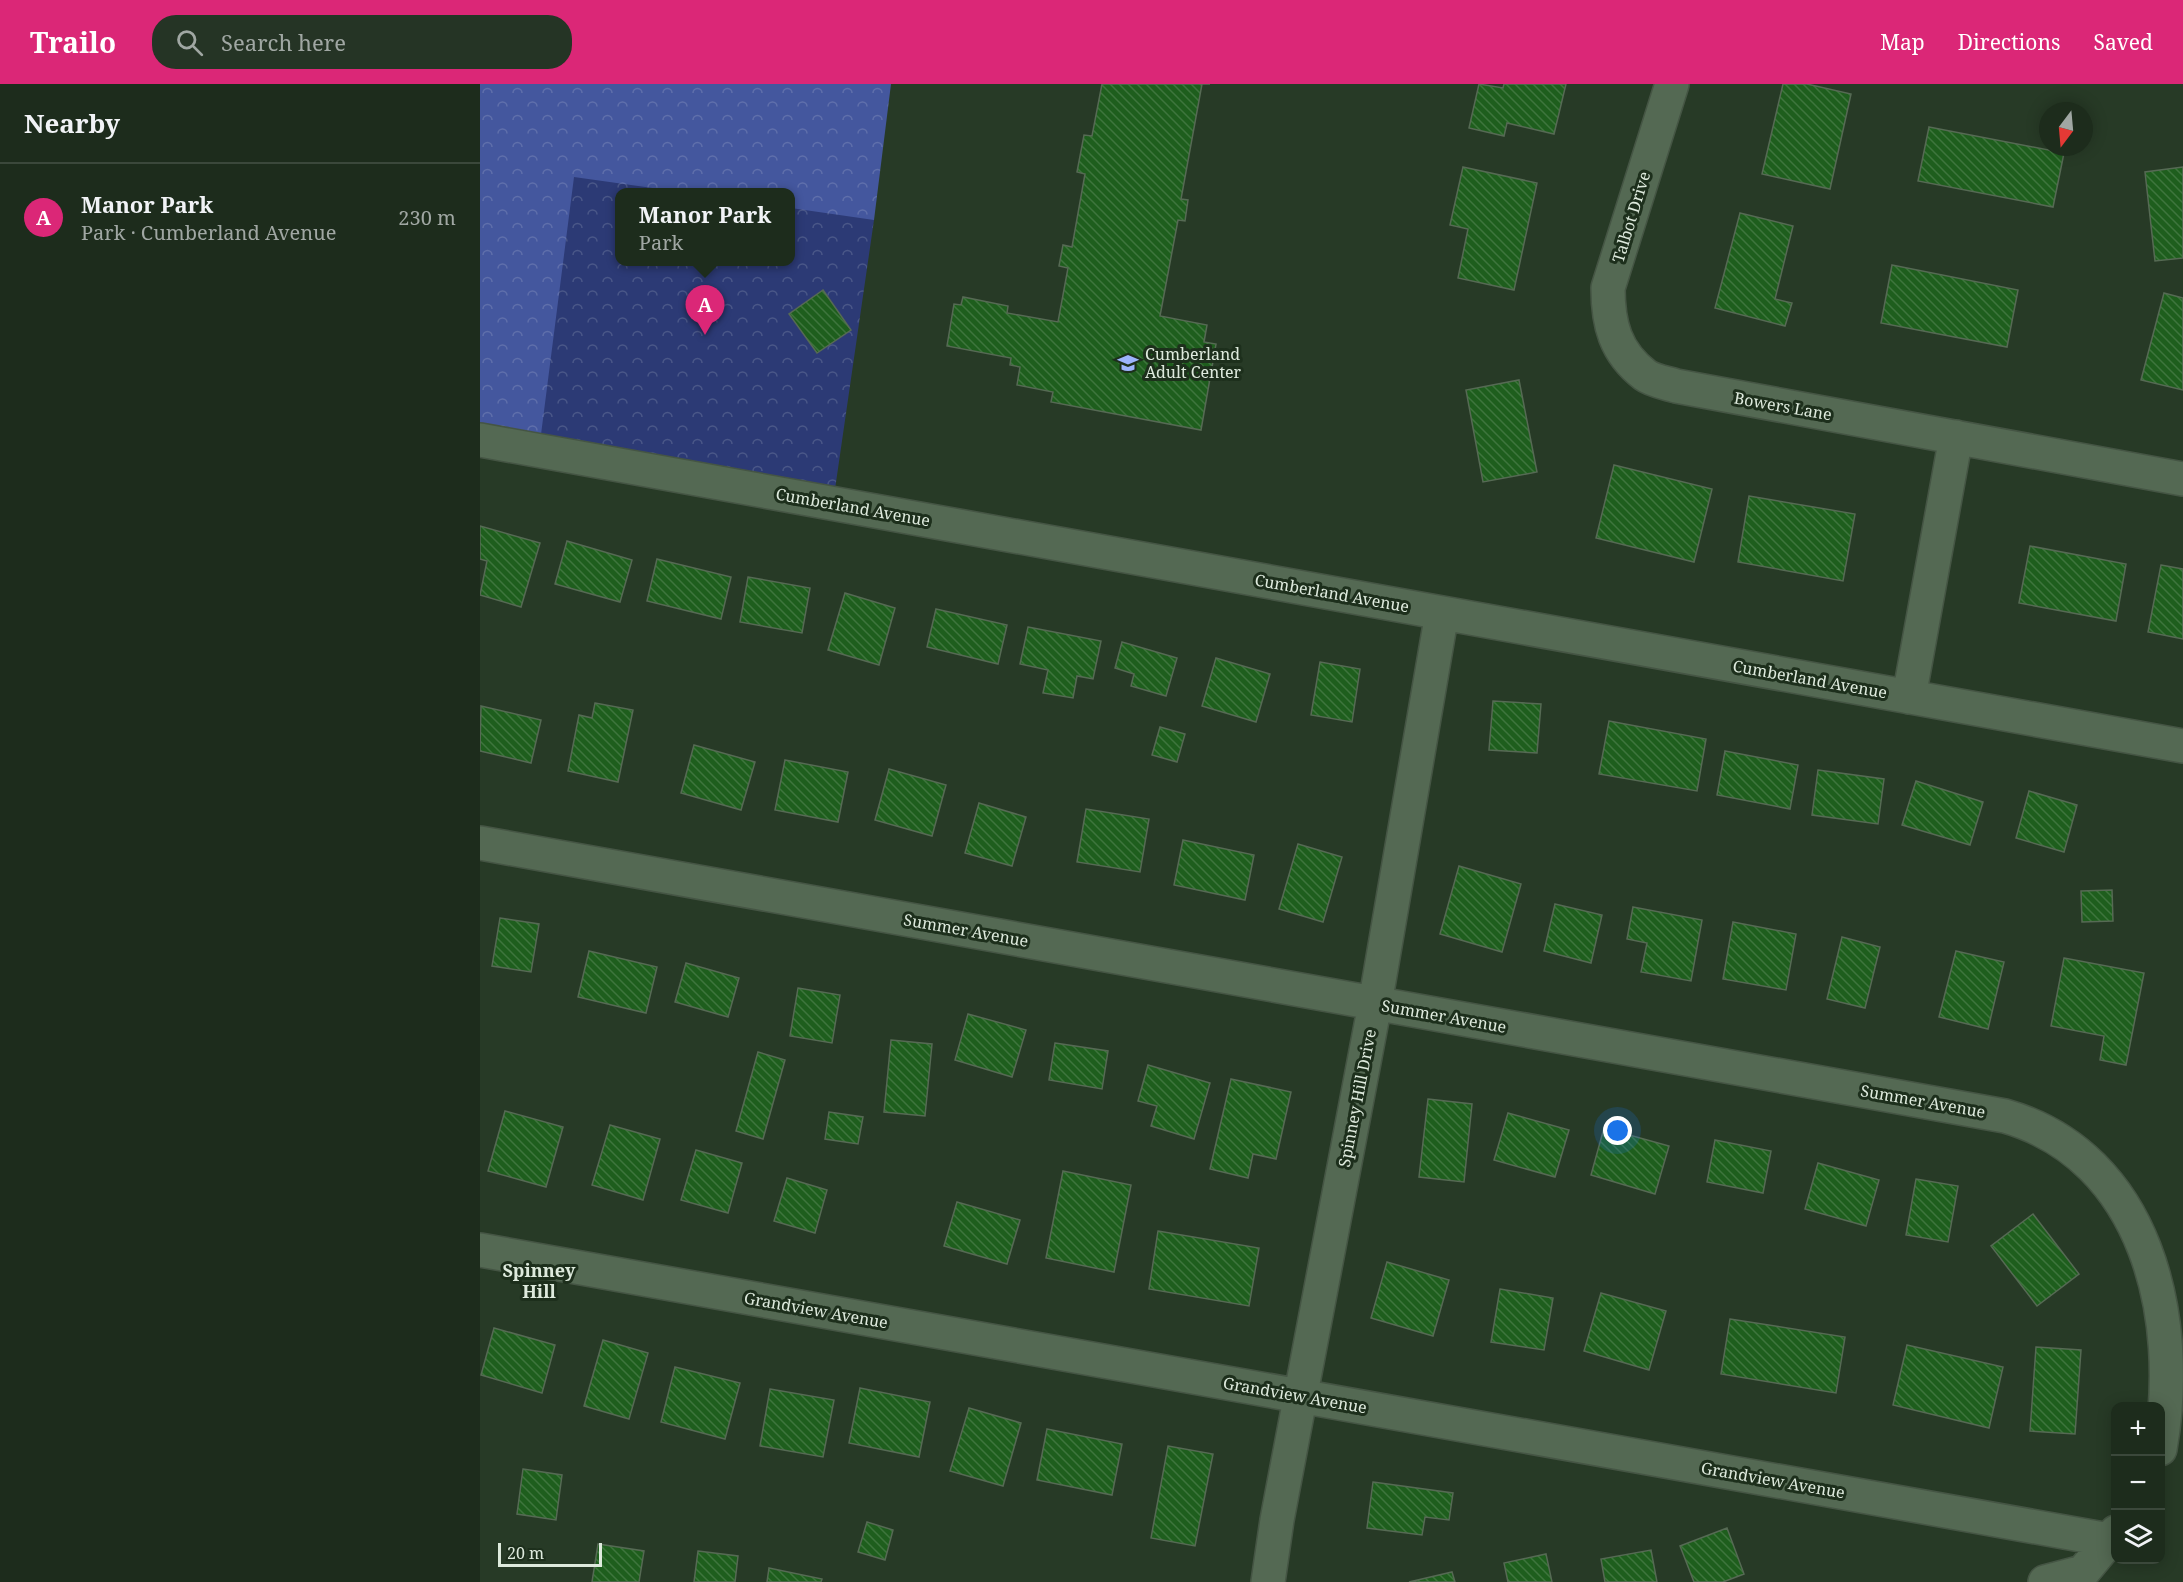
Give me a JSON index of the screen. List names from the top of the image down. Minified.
{"streets":{"street":["Talbot Drive","Bowers Lane","Cumberland Avenue","Summer Avenue","Spinney Hill Drive","Grandview Avenue"]},"crossings":[["Talbot Drive","Bowers Lane"],["Cumberland Avenue","Spinney Hill Drive"],["Summer Avenue","Spinney Hill Drive"],["Spinney Hill Drive","Grandview Avenue"]],"districts":["Spinney Hill"],"places":{"school or university":["Cumberland Adult Center"]},"scale_bar":"20 m","north":"bottom","page":{"header":"Trailo","search":"Search here","nav":["Map","Directions","Saved"],"heading":"Nearby","list":[{"mark":"A","name":"Manor Park","note":"Park · Cumberland Avenue","value":"230 m"}],"popup":["Manor Park","Park"],"pins":"A","map_buttons":["+","−"],"scale":"20 m"}}
